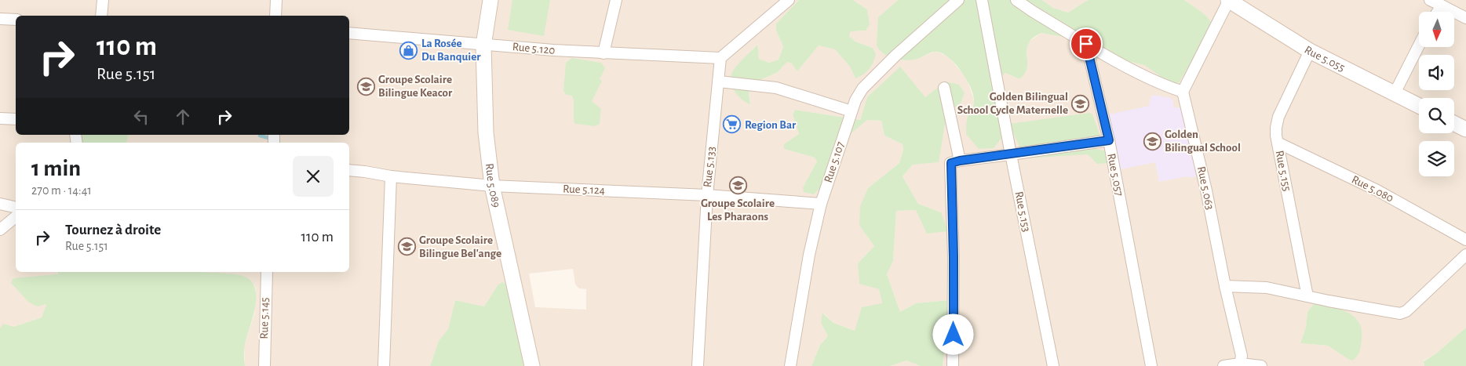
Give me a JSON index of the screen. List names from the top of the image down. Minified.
{"streets":{"street":["Rue 5.120","Rue 5.055","Rue 5.107","Rue 5.133","Rue 5.155","Rue 5.057","Rue 5.089","Rue 5.063","Rue 5.080","Rue 5.124","Rue 5.153","Rue 5.145"]},"crossings":[["Rue 5.120","Rue 5.133"],["Rue 5.120","Rue 5.089"],["Rue 5.055","Rue 5.155"],["Rue 5.107","Rue 5.124"],["Rue 5.133","Rue 5.124"],["Rue 5.155","Rue 5.080"],["Rue 5.089","Rue 5.124"]],"places":{"shop":["La Rosée Du Banquier"],"school or university":["Groupe Scolaire Bilingue Keacor","Golden Bilingual School Cycle Maternelle","Golden Bilingual School","Groupe Scolaire Les Pharaons","Groupe Scolaire Bilingue Bel'ange"],"supermarket":["Region Bar"]},"north":"bottom","page":{"turn":["110 m","Rue 5.151"],"heading":["1 min","270 m · 14:41"],"list":[{"name":"Tournez à droite","note":"Rue 5.151","value":"110 m"}]}}
